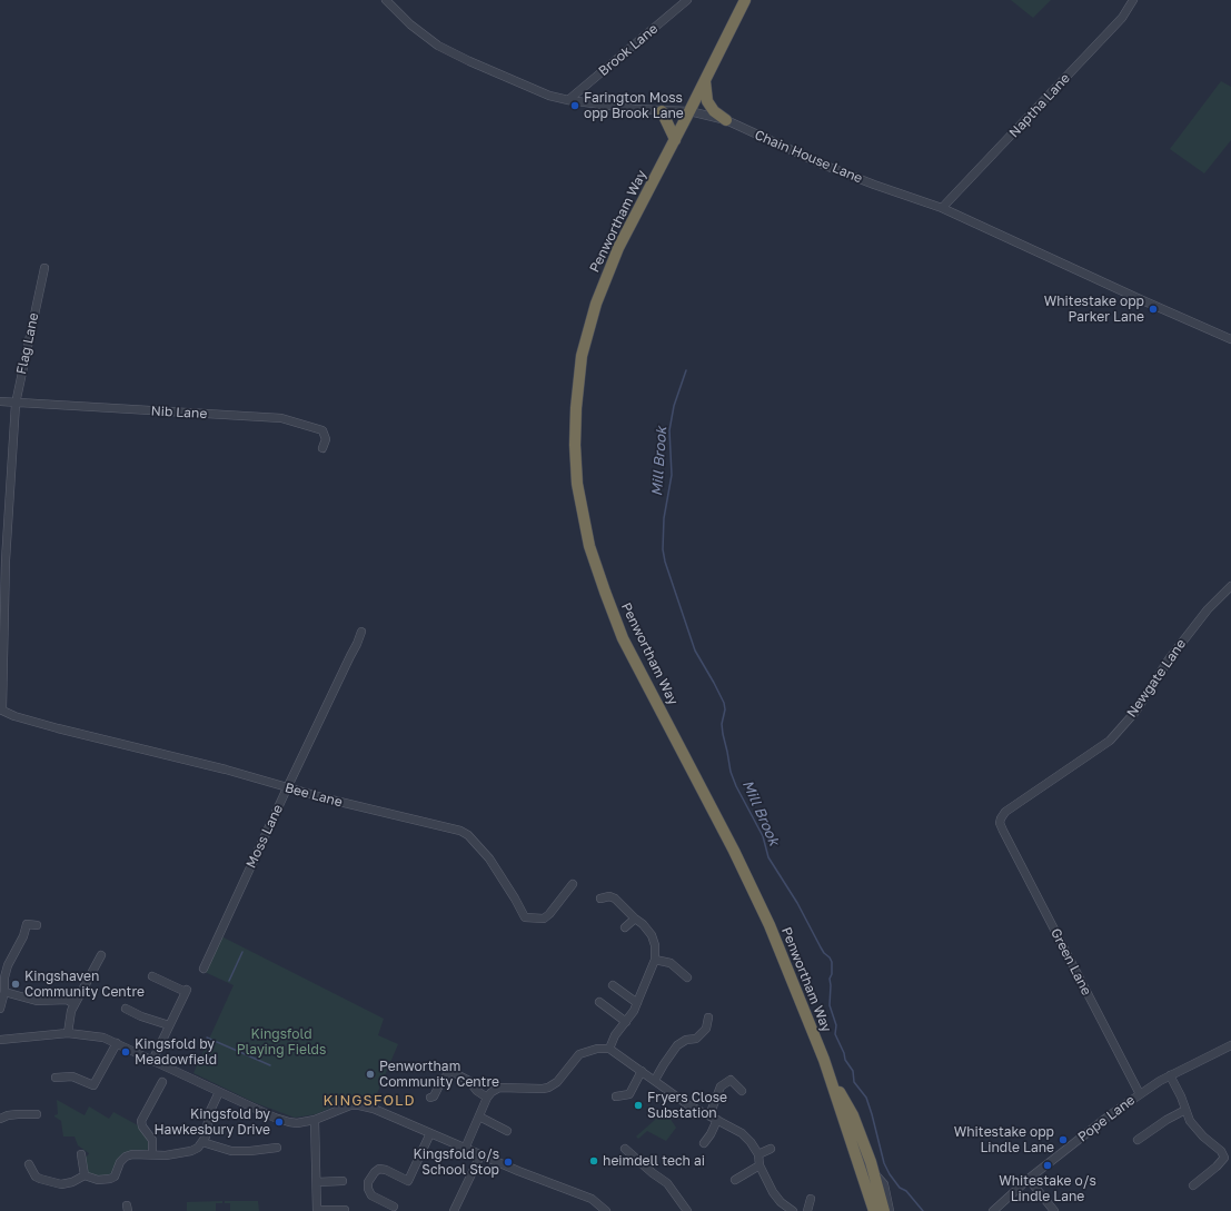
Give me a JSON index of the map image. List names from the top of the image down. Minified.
{"streets":{"highway":["Penwortham Way"],"street":["Brook Lane","Naptha Lane","Chain House Lane","Flag Lane","Nib Lane","Newgate Lane","Bee Lane","Moss Lane","Green Lane","Pope Lane"]},"crossings":[["Brook Lane","Chain House Lane"],["Naptha Lane","Chain House Lane"],["Chain House Lane","Penwortham Way"],["Flag Lane","Nib Lane"],["Flag Lane","Bee Lane"],["Newgate Lane","Green Lane"],["Bee Lane","Moss Lane"],["Green Lane","Pope Lane"]],"districts":["KINGSFOLD"],"water":["Mill Brook"],"parks":["Kingsfold Playing Fields"],"places":["Farington Moss opp Brook Lane","Whitestake opp Parker Lane","Kingshaven Community Centre","Kingsfold by Meadowfield","Penwortham Community Centre","Fryers Close Substation","Kingsfold by Hawkesbury Drive","Whitestake opp Lindle Lane","heimdell tech ai","Kingsfold o/s School Stop","Whitestake o/s Lindle Lane"]}
